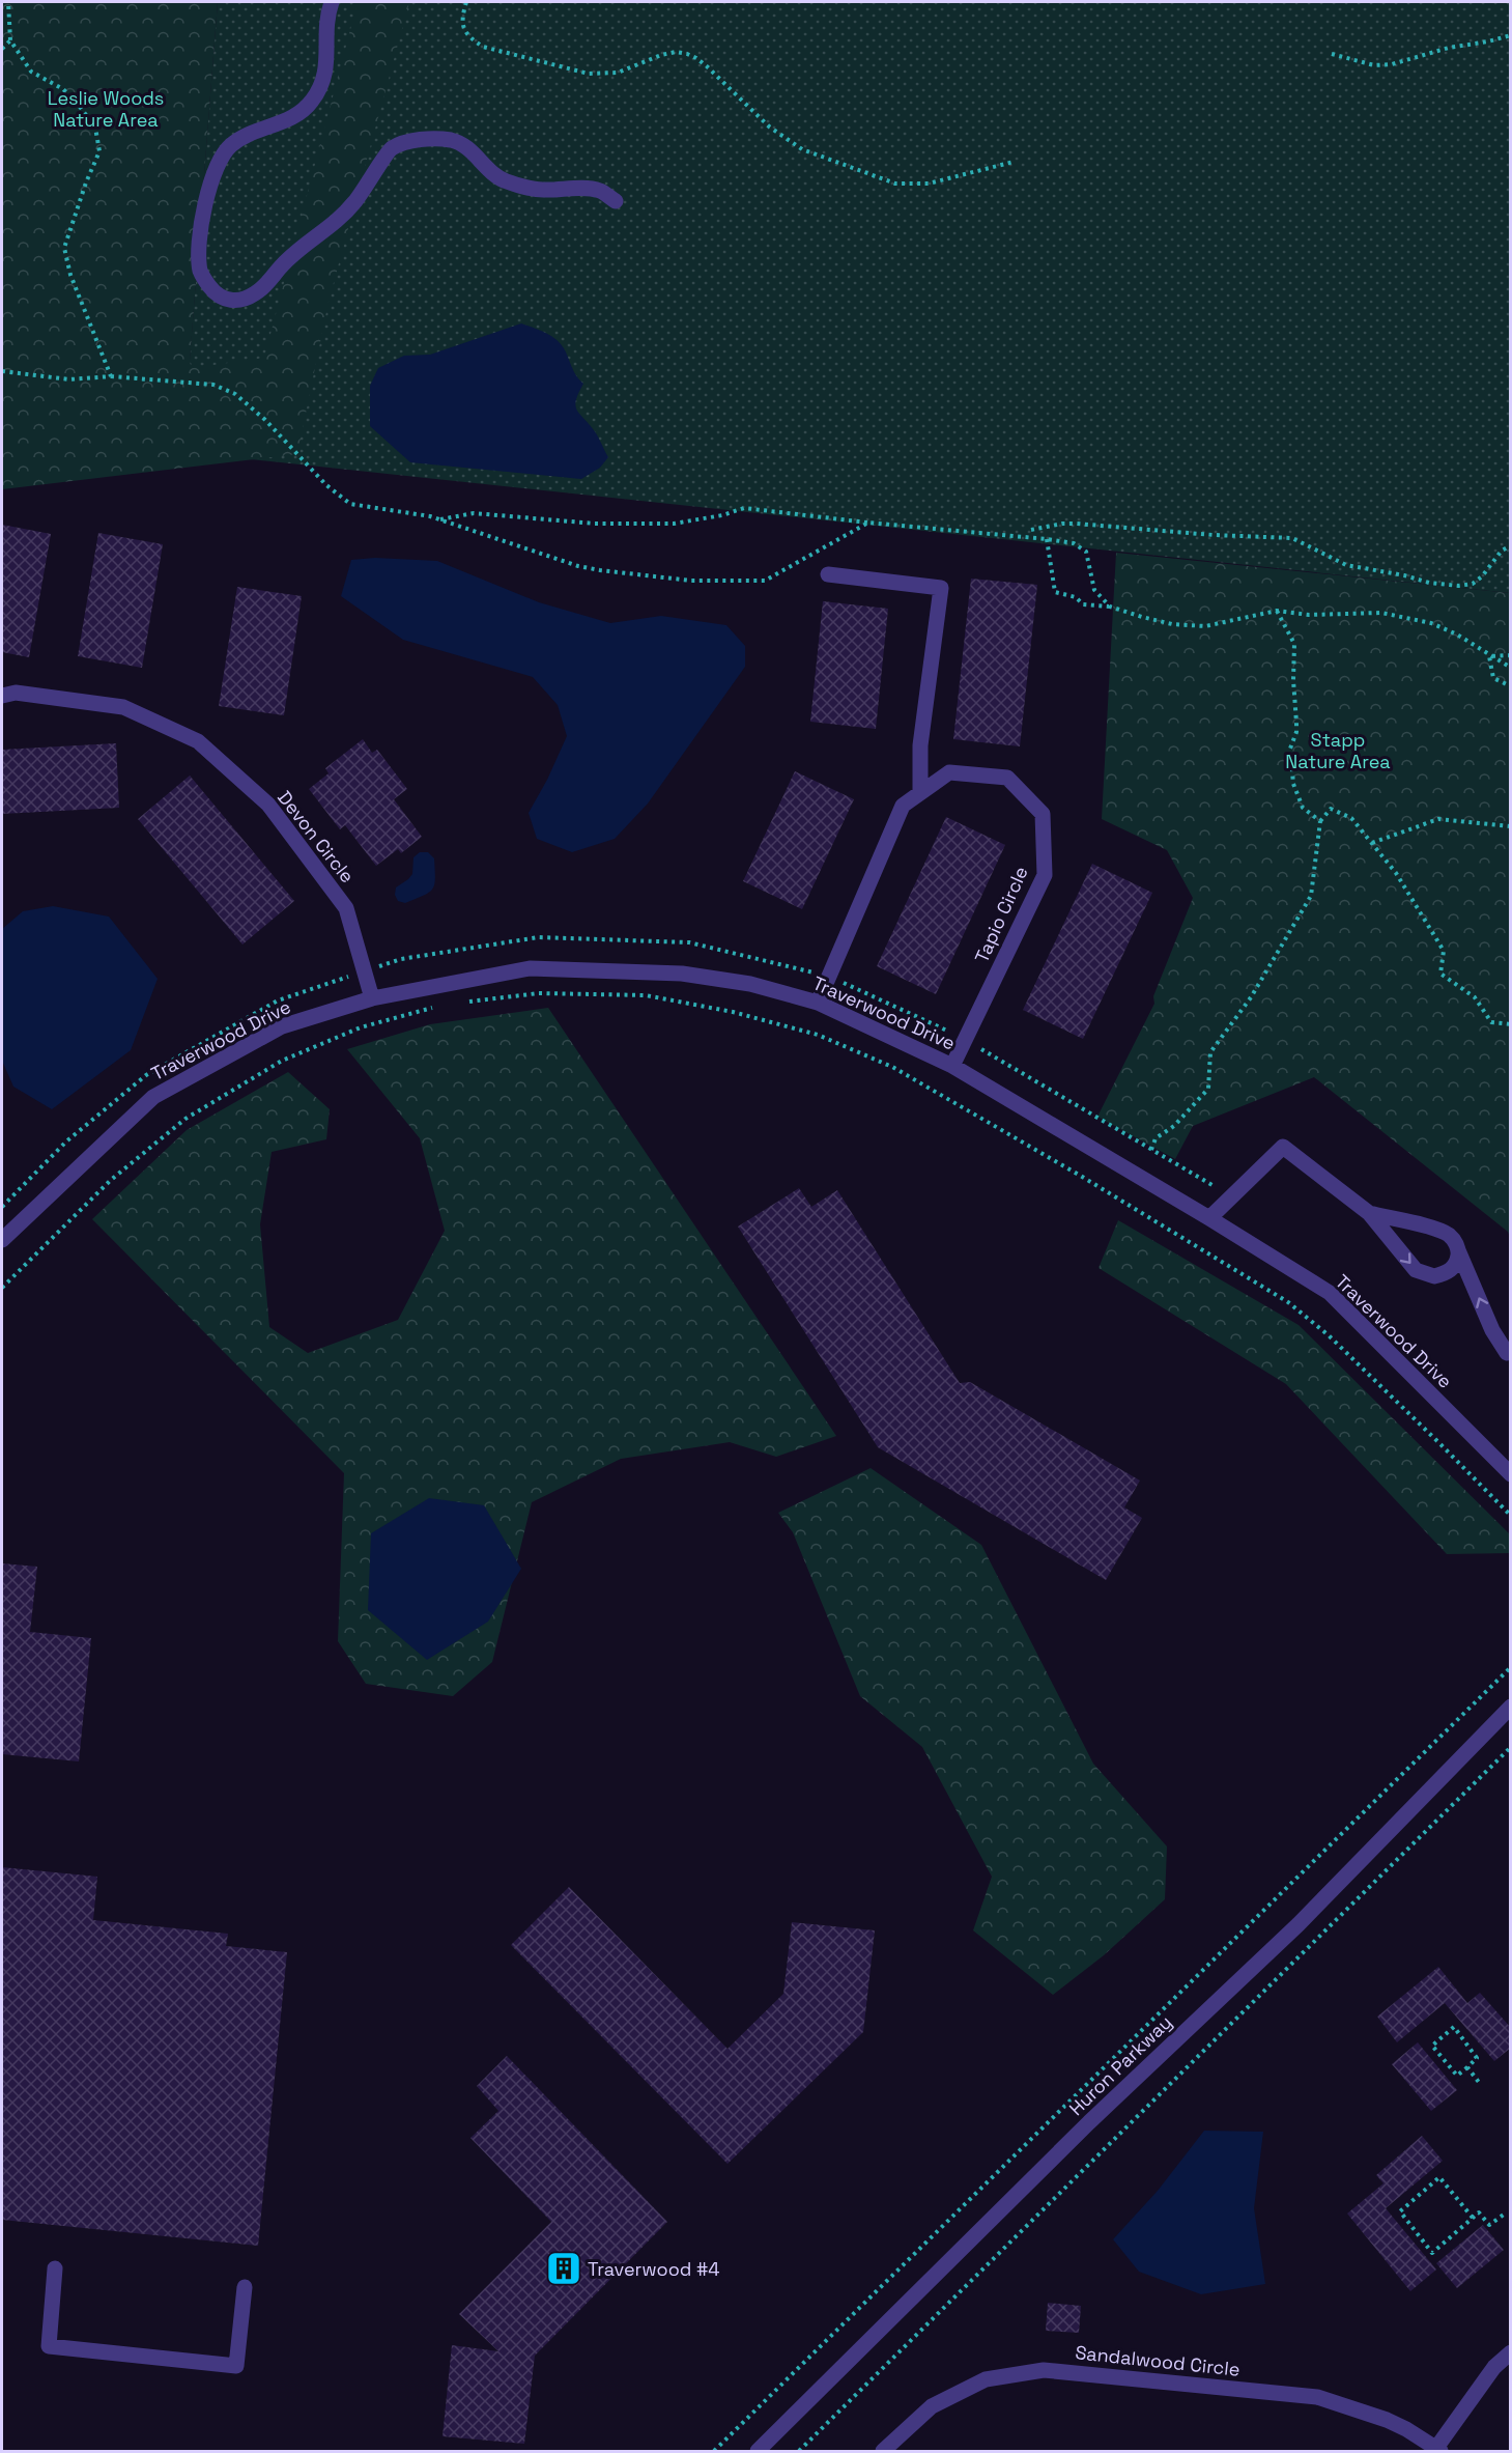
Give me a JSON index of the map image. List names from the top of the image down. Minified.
{"streets":{"street":["Devon Circle","Tapio Circle","Traverwood Drive","Huron Parkway","Sandalwood Circle"]},"crossings":[["Devon Circle","Traverwood Drive"],["Tapio Circle","Traverwood Drive"]],"parks":["Leslie Woods Nature Area","Stapp Nature Area"],"places":{"building":["Traverwood #4"]}}
